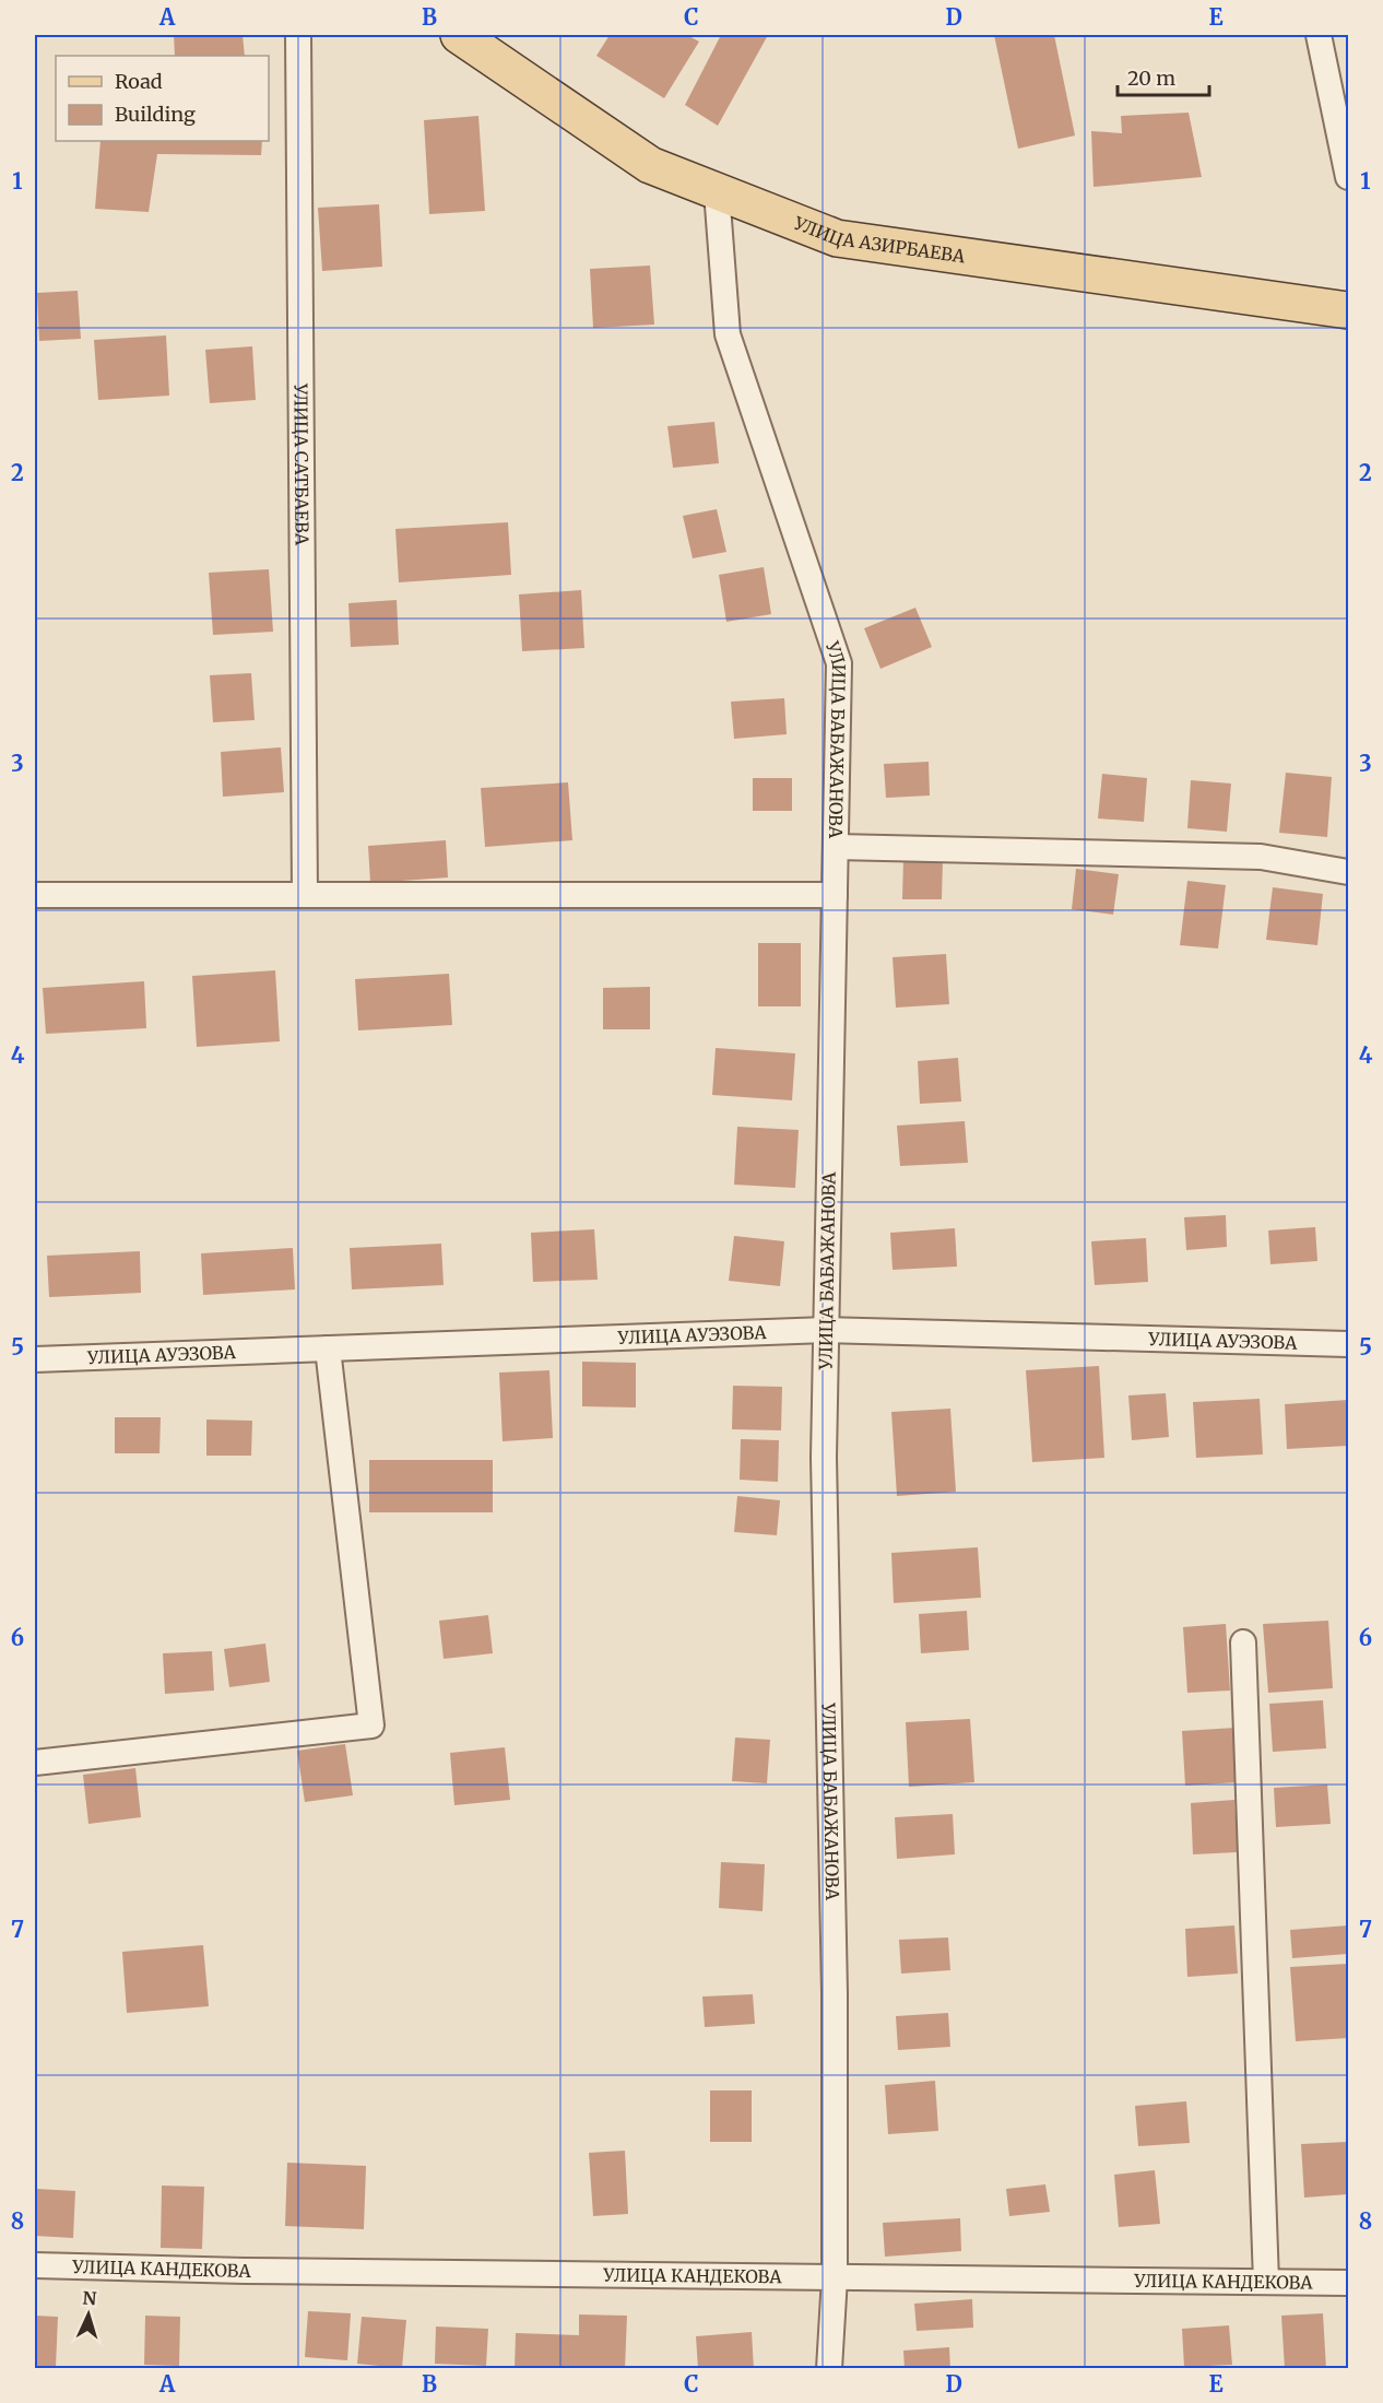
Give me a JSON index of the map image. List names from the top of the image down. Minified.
{"streets":{"main road":["УЛИЦА АЗИРБАЕВА"],"street":["УЛИЦА САТБАЕВА","УЛИЦА БАБАЖАНОВА","УЛИЦА АУЭЗОВА","УЛИЦА КАНДЕКОВА"]},"crossings":[["УЛИЦА АЗИРБАЕВА","УЛИЦА БАБАЖАНОВА"],["УЛИЦА БАБАЖАНОВА","УЛИЦА АУЭЗОВА"],["УЛИЦА БАБАЖАНОВА","УЛИЦА КАНДЕКОВА"]],"legend":["Road","Building"],"scale_bar":"20 m","north":"top","grid":{"columns":["A","B","C","D","E"],"rows":["1","2","3","4","5","6","7","8"]}}
